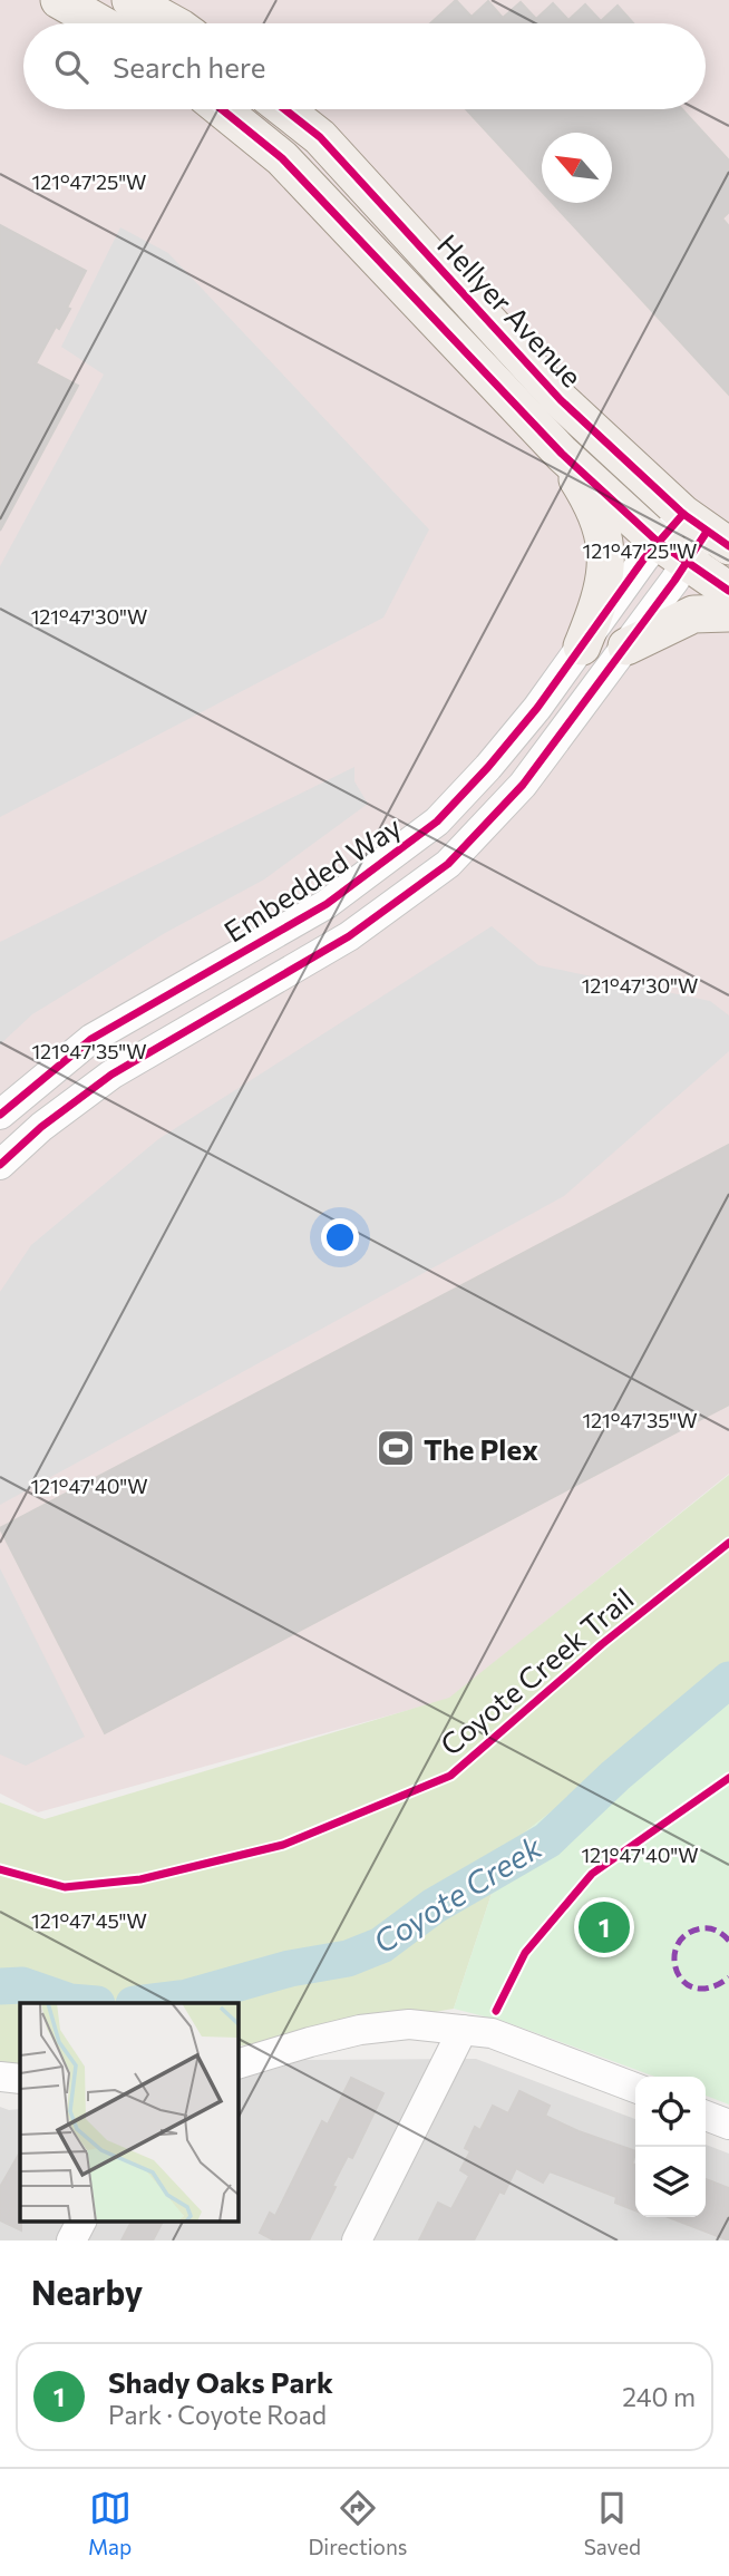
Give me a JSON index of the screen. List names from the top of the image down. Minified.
{"streets":{"main road":["Hellyer Avenue"],"street":["Embedded Way"],"cycle path":["Coyote Creek Trail"]},"crossings":[["Hellyer Avenue","Embedded Way"]],"water":["Coyote Creek"],"places":{"sports":["The Plex"]},"north":"top left","page":{"search":"Search here","pins":"1","heading":"Nearby","list":[{"mark":"1","name":"Shady Oaks Park","note":"Park · Coyote Road","value":"240 m"}],"nav":["Map","Directions","Saved"]},"coordinates":["121°47'25\"W","121°47'30\"W","121°47'35\"W","121°47'40\"W","121°47'45\"W"]}
